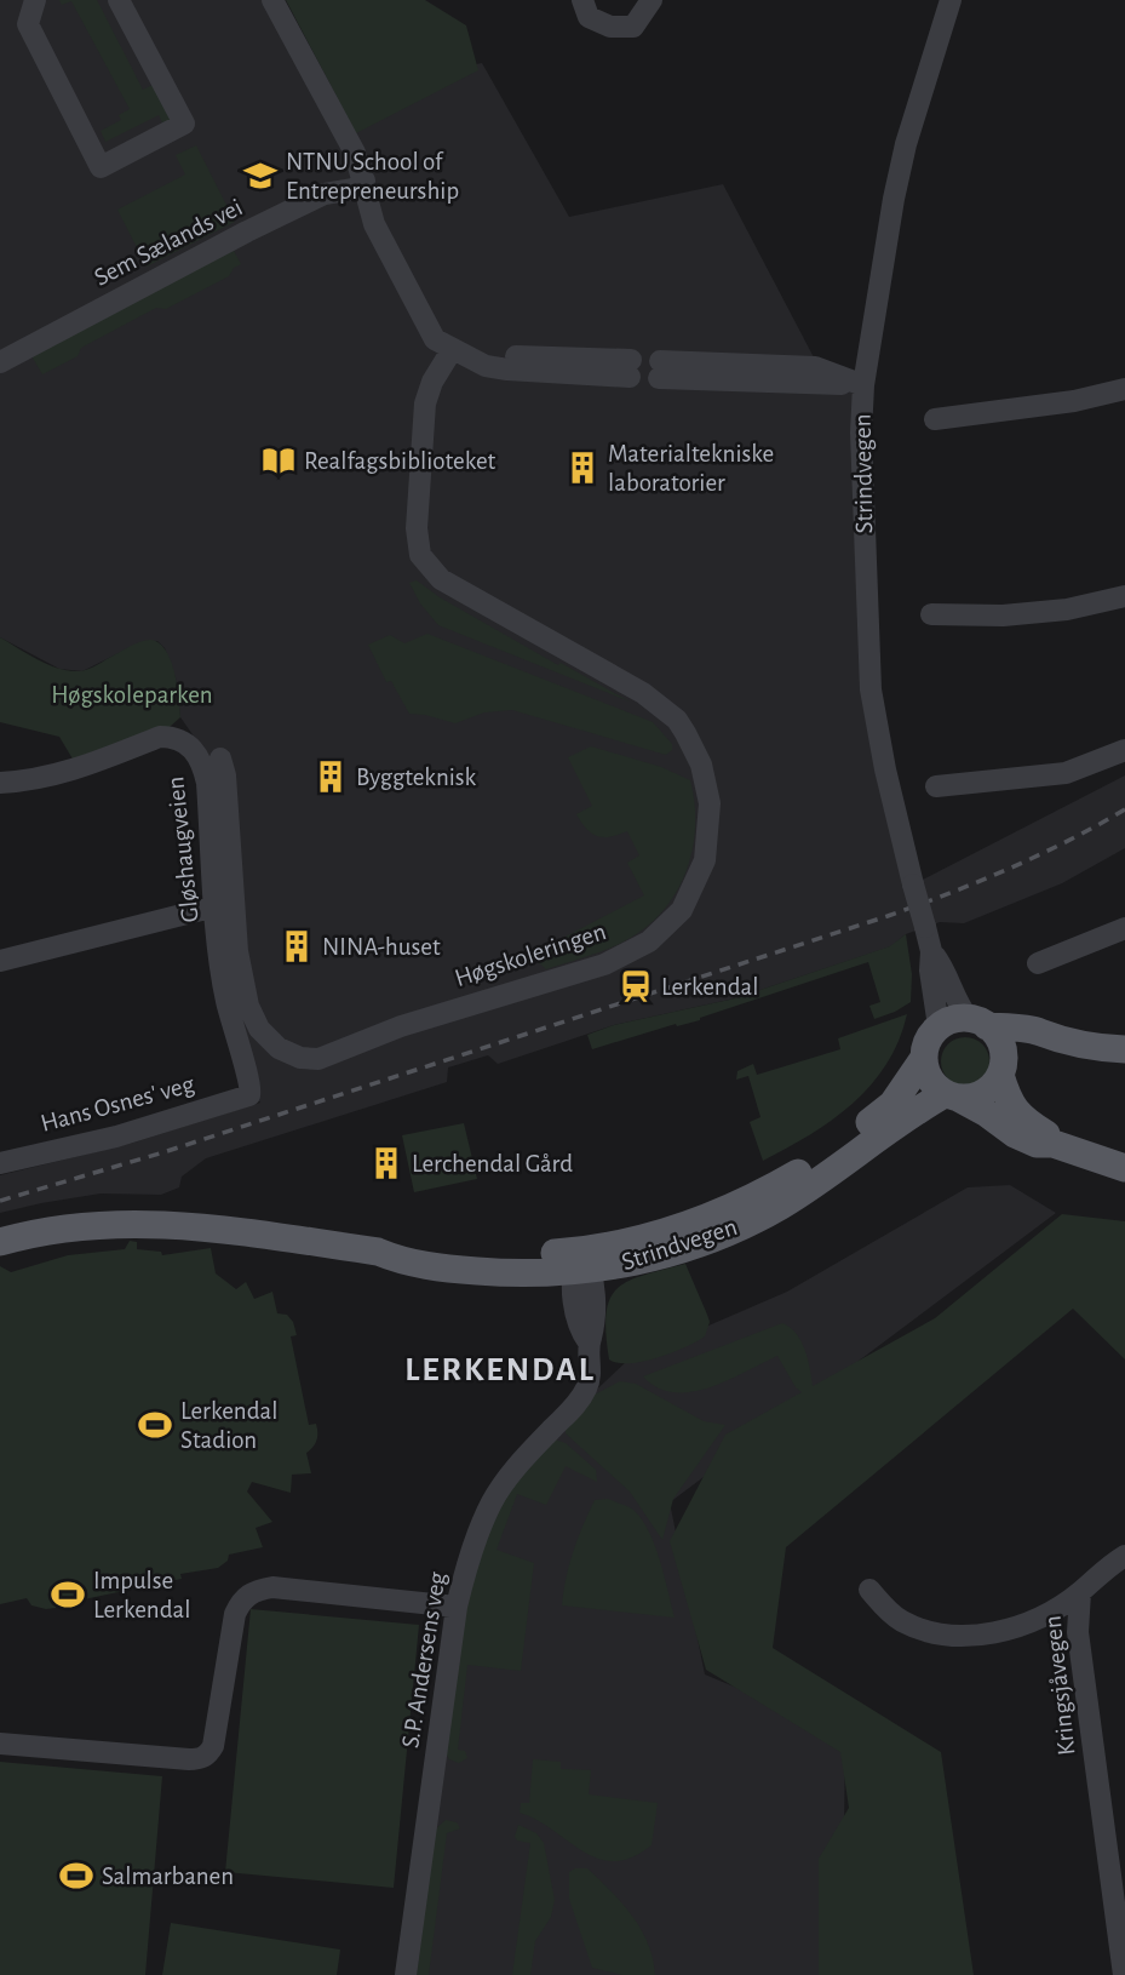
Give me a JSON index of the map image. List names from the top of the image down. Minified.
{"streets":{"main road":["Strindvegen"],"street":["Sem Sælands vei","Gløshaugveien","Høgskoleringen","Hans Osnes' veg","S.P. Andersens veg","Kringsjåvegen"]},"crossings":[["Strindvegen","S.P. Andersens veg"],["Gløshaugveien","Hans Osnes' veg"]],"districts":["LERKENDAL"],"parks":["Høgskoleparken"],"places":{"school or university":["NTNU School of Entrepreneurship"],"library":["Realfagsbiblioteket"],"building":["Materialtekniske laboratorier","Byggteknisk","NINA-huset","Lerchendal Gård"],"station":["Lerkendal"],"sports":["Lerkendal Stadion","Impulse Lerkendal","Salmarbanen"]}}
